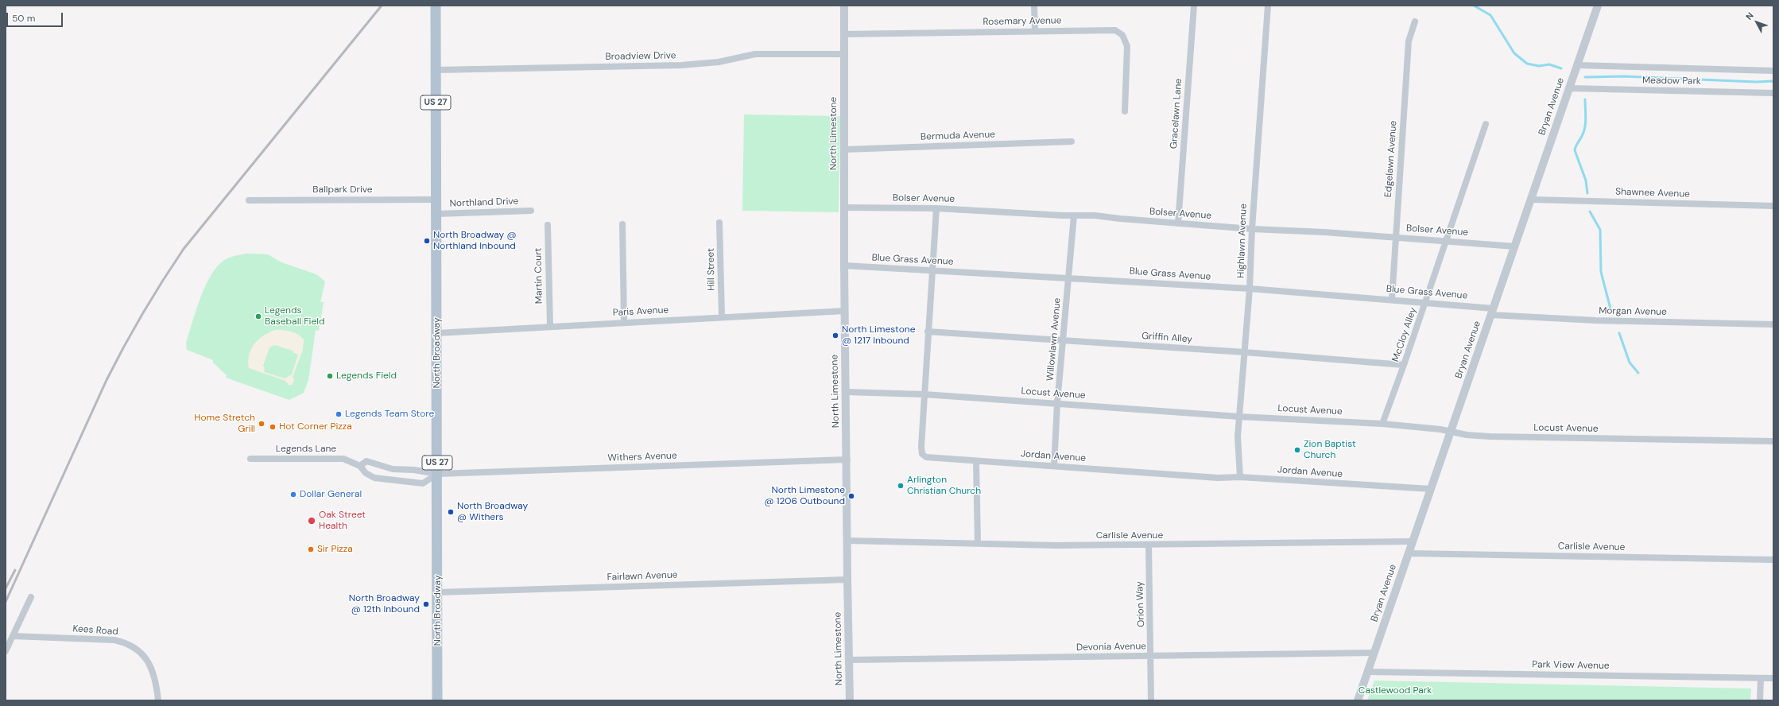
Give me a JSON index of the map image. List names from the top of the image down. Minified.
{"streets":{"main road":["US 27","North Broadway"],"street":["Rosemary Avenue","Broadview Drive","Meadow Park","Bryan Avenue","Gracelawn Lane","North Limestone","Bermuda Avenue","Edgelawn Avenue","Ballpark Drive","Shawnee Avenue","Bolser Avenue","Northland Drive","Highlawn Avenue","Blue Grass Avenue","Hill Street","Martin Court","Paris Avenue","Morgan Avenue","McCloy Alley","Griffin Alley","Willowlawn Avenue","Locust Avenue","Legends Lane","Jordan Avenue","Withers Avenue","Carlisle Avenue","Fairlawn Avenue","Orion Way","Kees Road","Devonia Avenue","Park View Avenue"]},"crossings":[["Rosemary Avenue","North Limestone"],["Broadview Drive","North Limestone"],["Broadview Drive","North Broadway"],["Meadow Park","Bryan Avenue"],["Bryan Avenue","Shawnee Avenue"],["Bryan Avenue","Bolser Avenue"],["Bryan Avenue","Blue Grass Avenue"],["Bryan Avenue","Morgan Avenue"],["Bryan Avenue","Locust Avenue"],["Bryan Avenue","Jordan Avenue"],["Bryan Avenue","Carlisle Avenue"],["Bryan Avenue","Devonia Avenue"],["Bryan Avenue","Park View Avenue"],["Gracelawn Lane","Bolser Avenue"],["North Limestone","Bermuda Avenue"],["North Limestone","Bolser Avenue"],["North Limestone","Blue Grass Avenue"],["North Limestone","Paris Avenue"],["North Limestone","Locust Avenue"],["North Limestone","Withers Avenue"],["North Limestone","Carlisle Avenue"],["North Limestone","Fairlawn Avenue"],["North Limestone","Devonia Avenue"],["Edgelawn Avenue","Bolser Avenue"],["Edgelawn Avenue","Blue Grass Avenue"],["Ballpark Drive","North Broadway"],["Bolser Avenue","Highlawn Avenue"],["Bolser Avenue","McCloy Alley"],["Bolser Avenue","Willowlawn Avenue"],["Bolser Avenue","Jordan Avenue"],["Northland Drive","North Broadway"],["Highlawn Avenue","Blue Grass Avenue"],["Highlawn Avenue","Griffin Alley"],["Highlawn Avenue","Locust Avenue"],["Highlawn Avenue","Jordan Avenue"],["Blue Grass Avenue","Morgan Avenue"],["Blue Grass Avenue","McCloy Alley"],["Blue Grass Avenue","Willowlawn Avenue"],["Blue Grass Avenue","Jordan Avenue"],["Hill Street","Paris Avenue"],["Martin Court","Paris Avenue"],["Paris Avenue","North Broadway"],["McCloy Alley","Griffin Alley"],["McCloy Alley","Locust Avenue"],["Griffin Alley","Willowlawn Avenue"],["Griffin Alley","Jordan Avenue"],["Willowlawn Avenue","Locust Avenue"],["Willowlawn Avenue","Jordan Avenue"],["North Broadway","Legends Lane"],["North Broadway","Withers Avenue"],["North Broadway","Fairlawn Avenue"],["Locust Avenue","Jordan Avenue"],["Legends Lane","Withers Avenue"],["Carlisle Avenue","Orion Way"],["Orion Way","Devonia Avenue"]],"parks":["Castlewood Park"],"places":["North Broadway @ Northland Inbound","Legends Baseball Field","North Limestone @ 1217 Inbound","Legends Field","Legends Team Store","Home Stretch Grill","Hot Corner Pizza","Zion Baptist Church","Arlington Christian Church","Dollar General","North Limestone @ 1206 Outbound","North Broadway @ Withers","Oak Street Health","Sir Pizza","North Broadway @ 12th Inbound"],"scale_bar":"50 m","north":"top left"}
